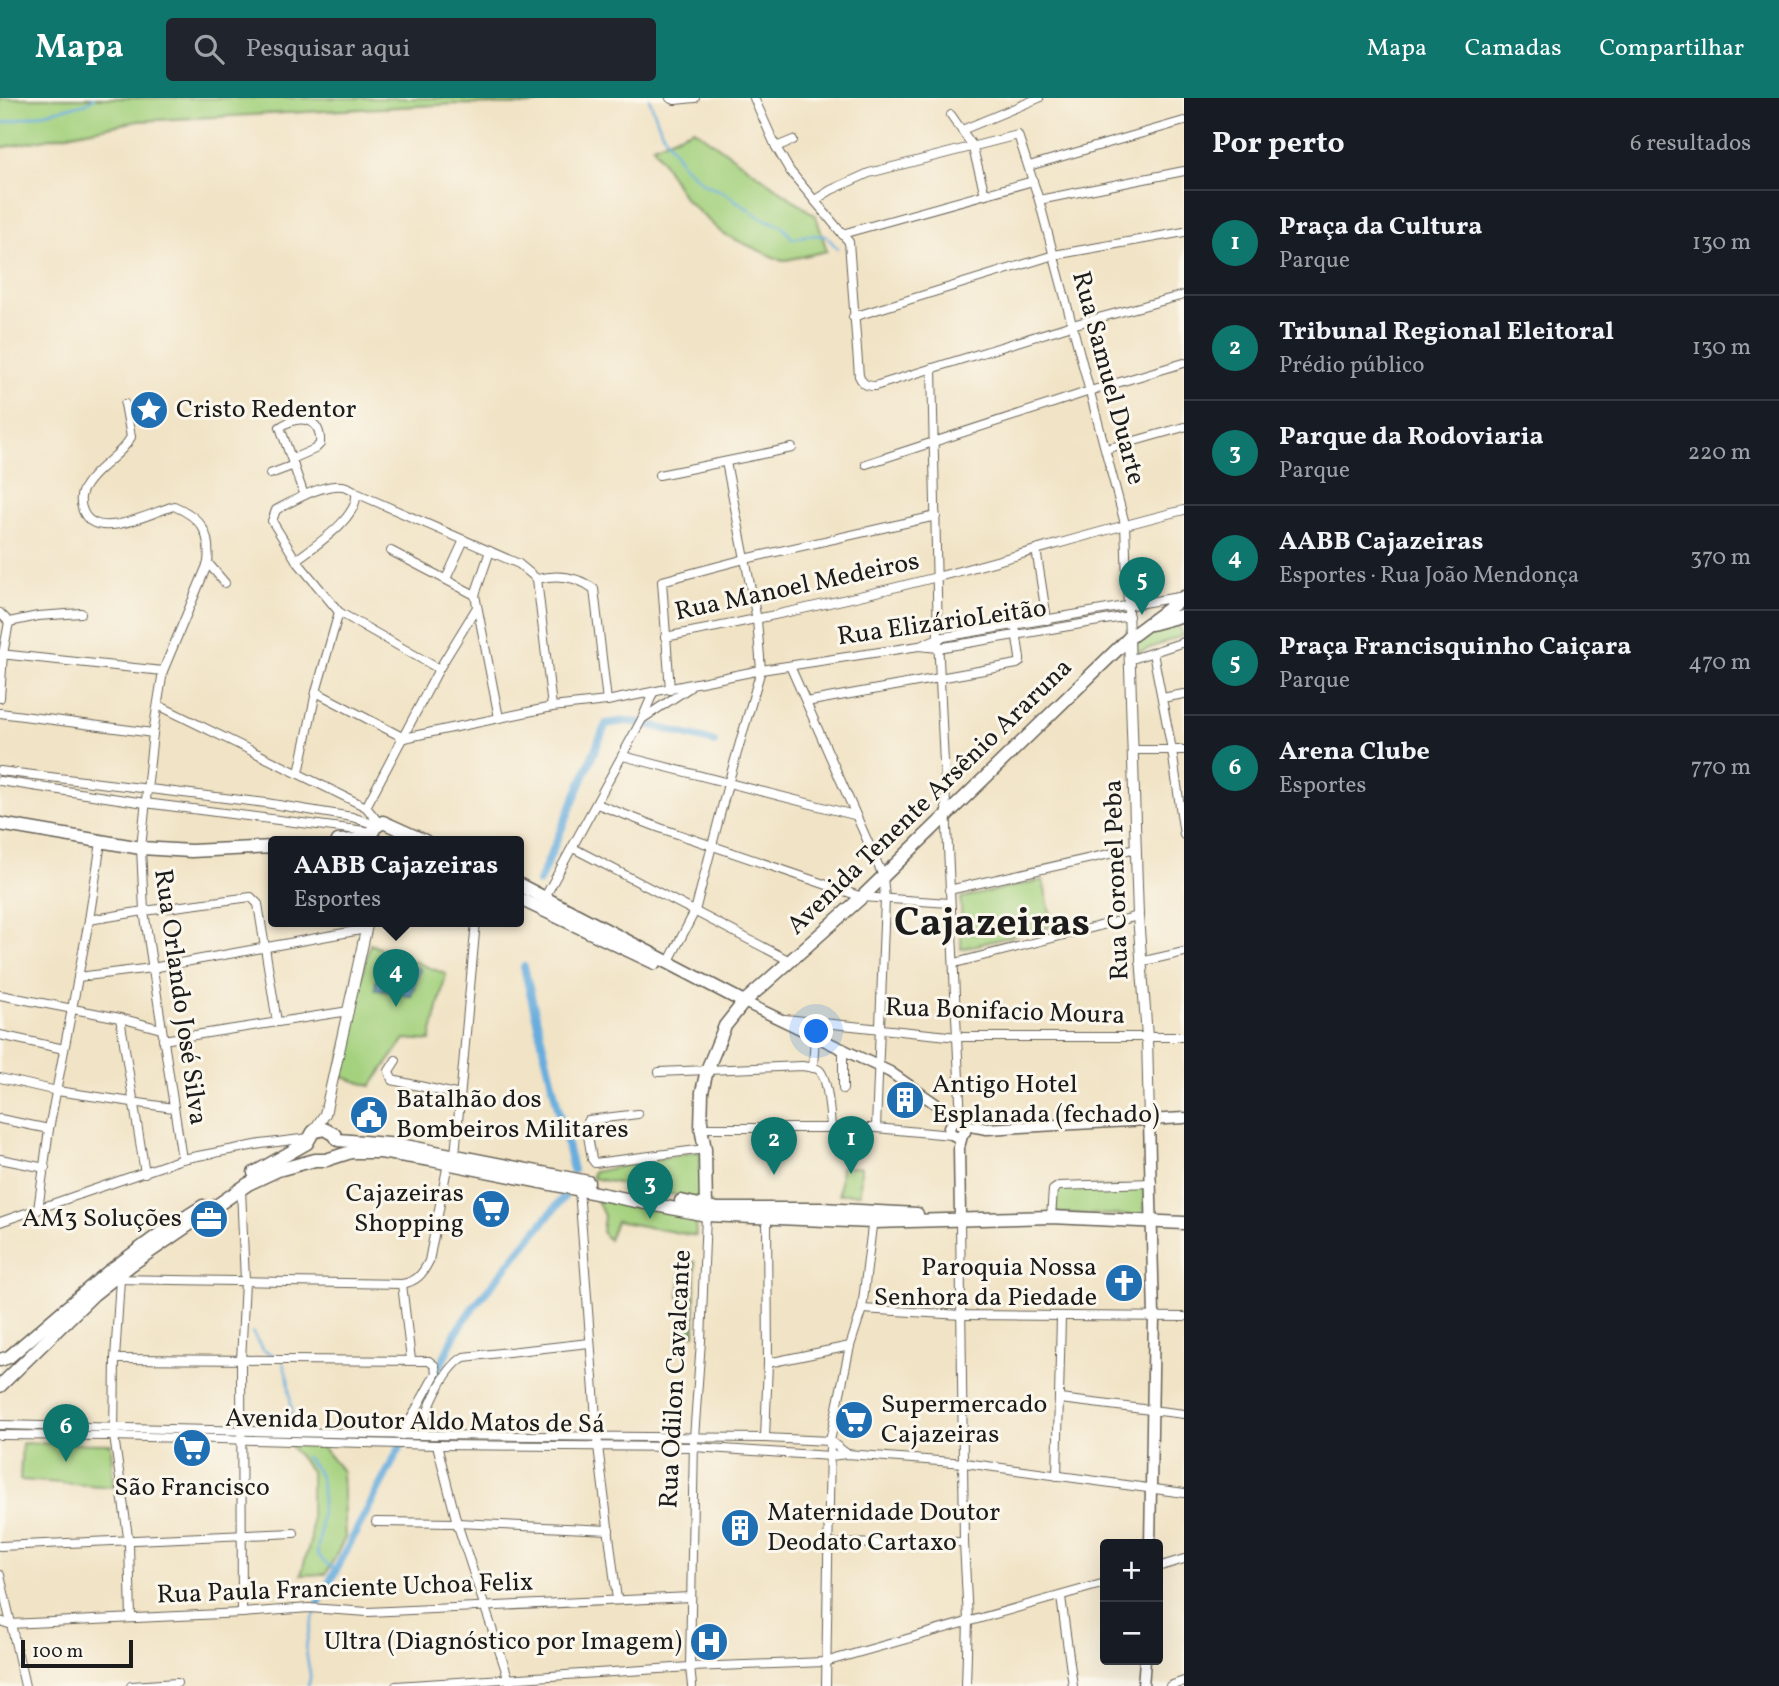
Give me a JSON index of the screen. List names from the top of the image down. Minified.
{"streets":{"main road":["Avenida Tenente Arsênio Araruna","Rua Odilon Cavalcante"],"street":["Rua Samuel Duarte","Rua Manoel Medeiros","Rua ElizárioLeitão","Rua Coronel Peba","Rua Orlando José Silva","Rua Bonifacio Moura","Avenida Doutor Aldo Matos de Sá","Rua Paula Franciente Uchoa Felix"]},"crossings":[["Rua Samuel Duarte","Rua Manoel Medeiros"],["Rua Samuel Duarte","Rua ElizárioLeitão"],["Rua Samuel Duarte","Avenida Tenente Arsênio Araruna"],["Rua Samuel Duarte","Rua Coronel Peba"],["Avenida Tenente Arsênio Araruna","Rua Coronel Peba"],["Avenida Tenente Arsênio Araruna","Rua Odilon Cavalcante"],["Rua Coronel Peba","Rua Bonifacio Moura"],["Rua Odilon Cavalcante","Avenida Doutor Aldo Matos de Sá"],["Rua Odilon Cavalcante","Rua Paula Franciente Uchoa Felix"]],"districts":["Cajazeiras"],"places":{"place":["Cristo Redentor"],"building":["Antigo Hotel Esplanada (fechado)","Maternidade Doutor Deodato Cartaxo"],"public building":["Batalhão dos Bombeiros Militares"],"supermarket":["Cajazeiras Shopping","Supermercado Cajazeiras","São Francisco"],"office":["AM3 Soluções"],"church":["Paroquia Nossa Senhora da Piedade"],"hospital":["Ultra (Diagnóstico por Imagem)"]},"scale_bar":"100 m","page":{"header":"Mapa","search":"Pesquisar aqui","nav":["Mapa","Camadas","Compartilhar"],"heading":["Por perto","6 resultados"],"list":[{"mark":"1","name":"Praça da Cultura","note":"Parque","value":"130 m"},{"mark":"2","name":"Tribunal Regional Eleitoral","note":"Prédio público","value":"130 m"},{"mark":"3","name":"Parque da Rodoviaria","note":"Parque","value":"220 m"},{"mark":"4","name":"AABB Cajazeiras","note":"Esportes · Rua João Mendonça","value":"370 m"},{"mark":"5","name":"Praça Francisquinho Caiçara","note":"Parque","value":"470 m"},{"mark":"6","name":"Arena Clube","note":"Esportes","value":"770 m"}],"pins":["5","4","1","2","3","6"],"popup":["AABB Cajazeiras","Esportes"],"map_buttons":["+","−"],"scale":"100 m"}}
